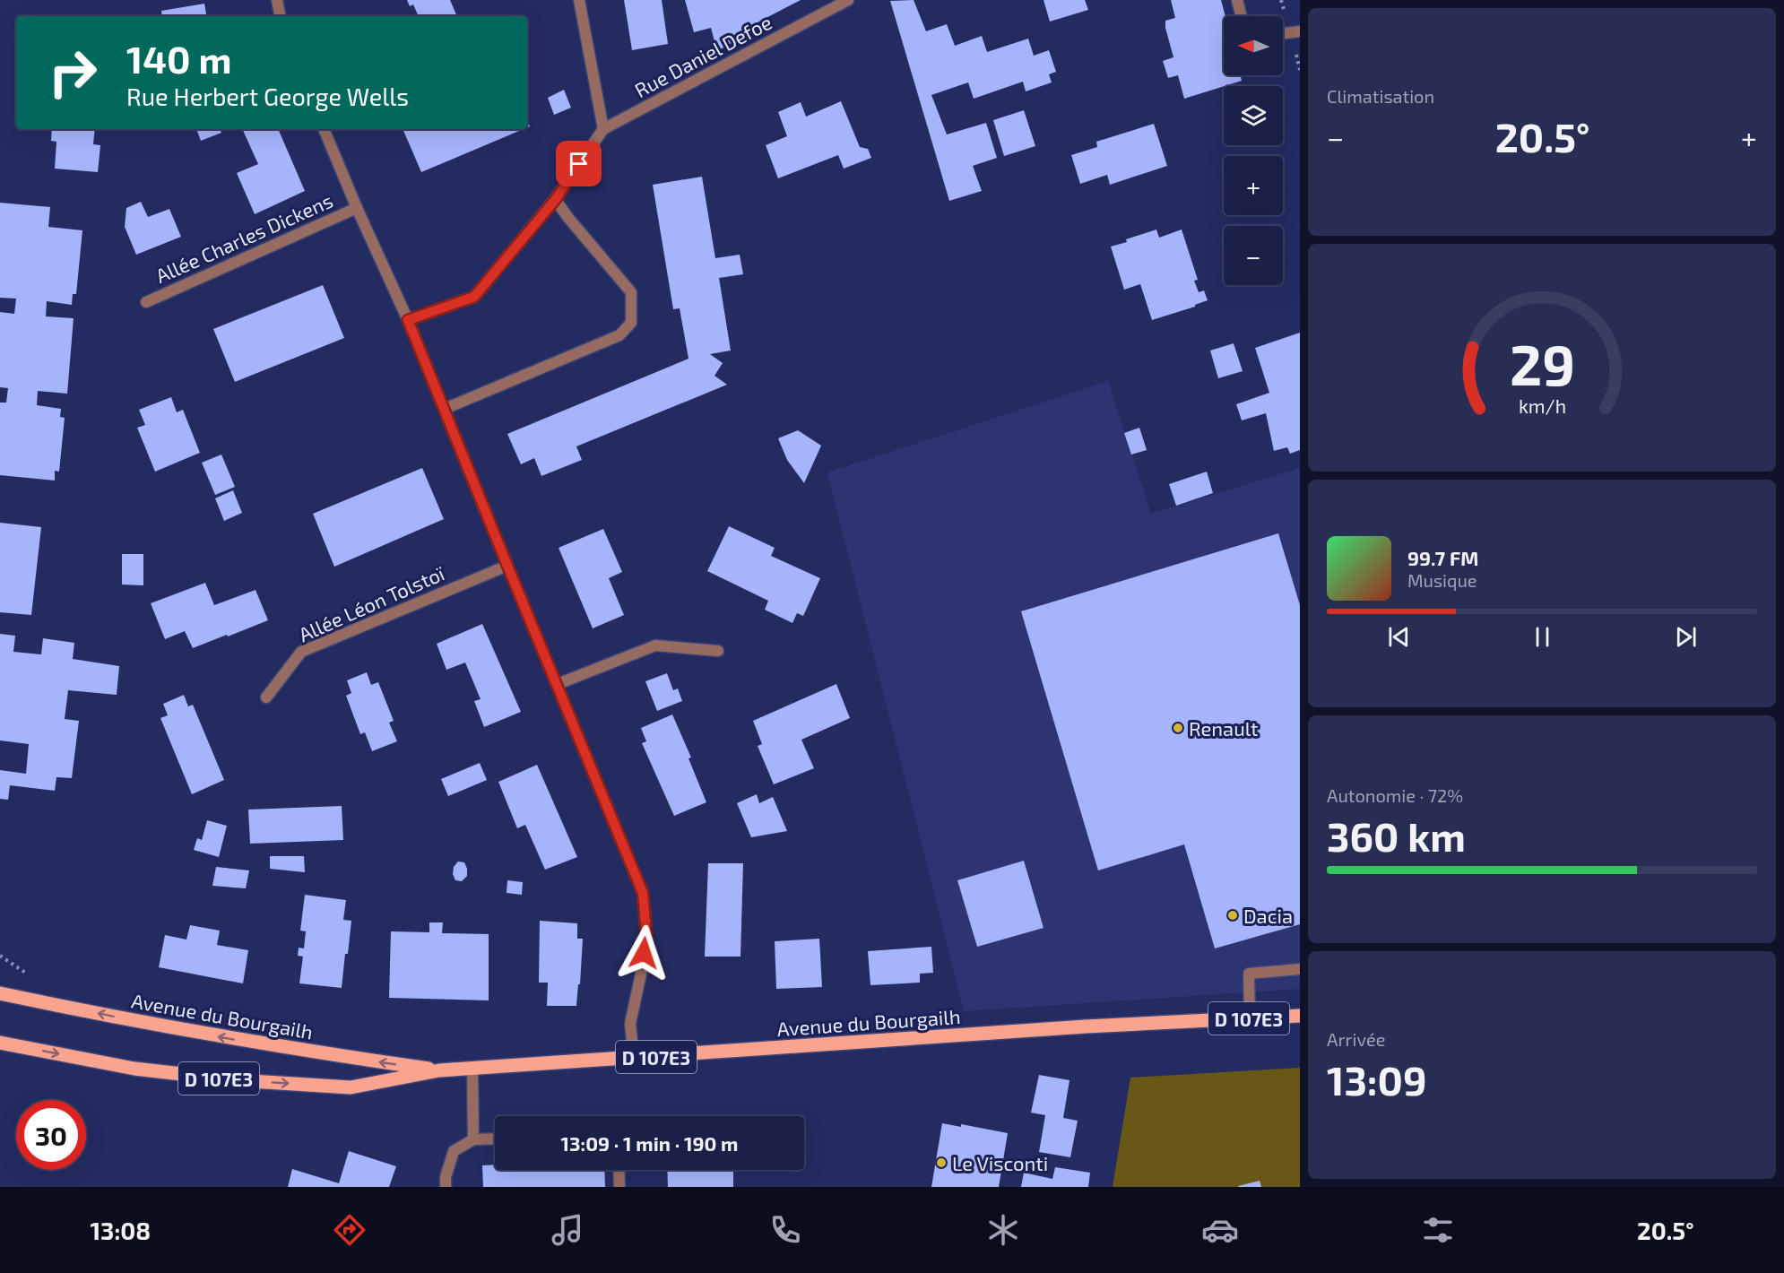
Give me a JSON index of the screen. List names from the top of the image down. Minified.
{"streets":{"main road":["Avenue du Bourgailh","D 107E3"],"street":["Rue Daniel Defoe","Allée Charles Dickens","Allée Léon Tolstoï"]},"places":["Renault","Dacia","Le Visconti"],"north":"left","page":{"tile":["Climatisation",["Autonomie · 72%","360 km"],["Arrivée","13:09"]],"map_buttons":["+","−"],"turn":["140 m","Rue Herbert George Wells"],"heat":["−","20.5°","+"],"song":["99.7 FM","Musique"],"limit":"30","trip":"13:09 · 1 min · 190 m","tabs":["13:08","20.5°"],"gauge":["29","km/h"]}}
